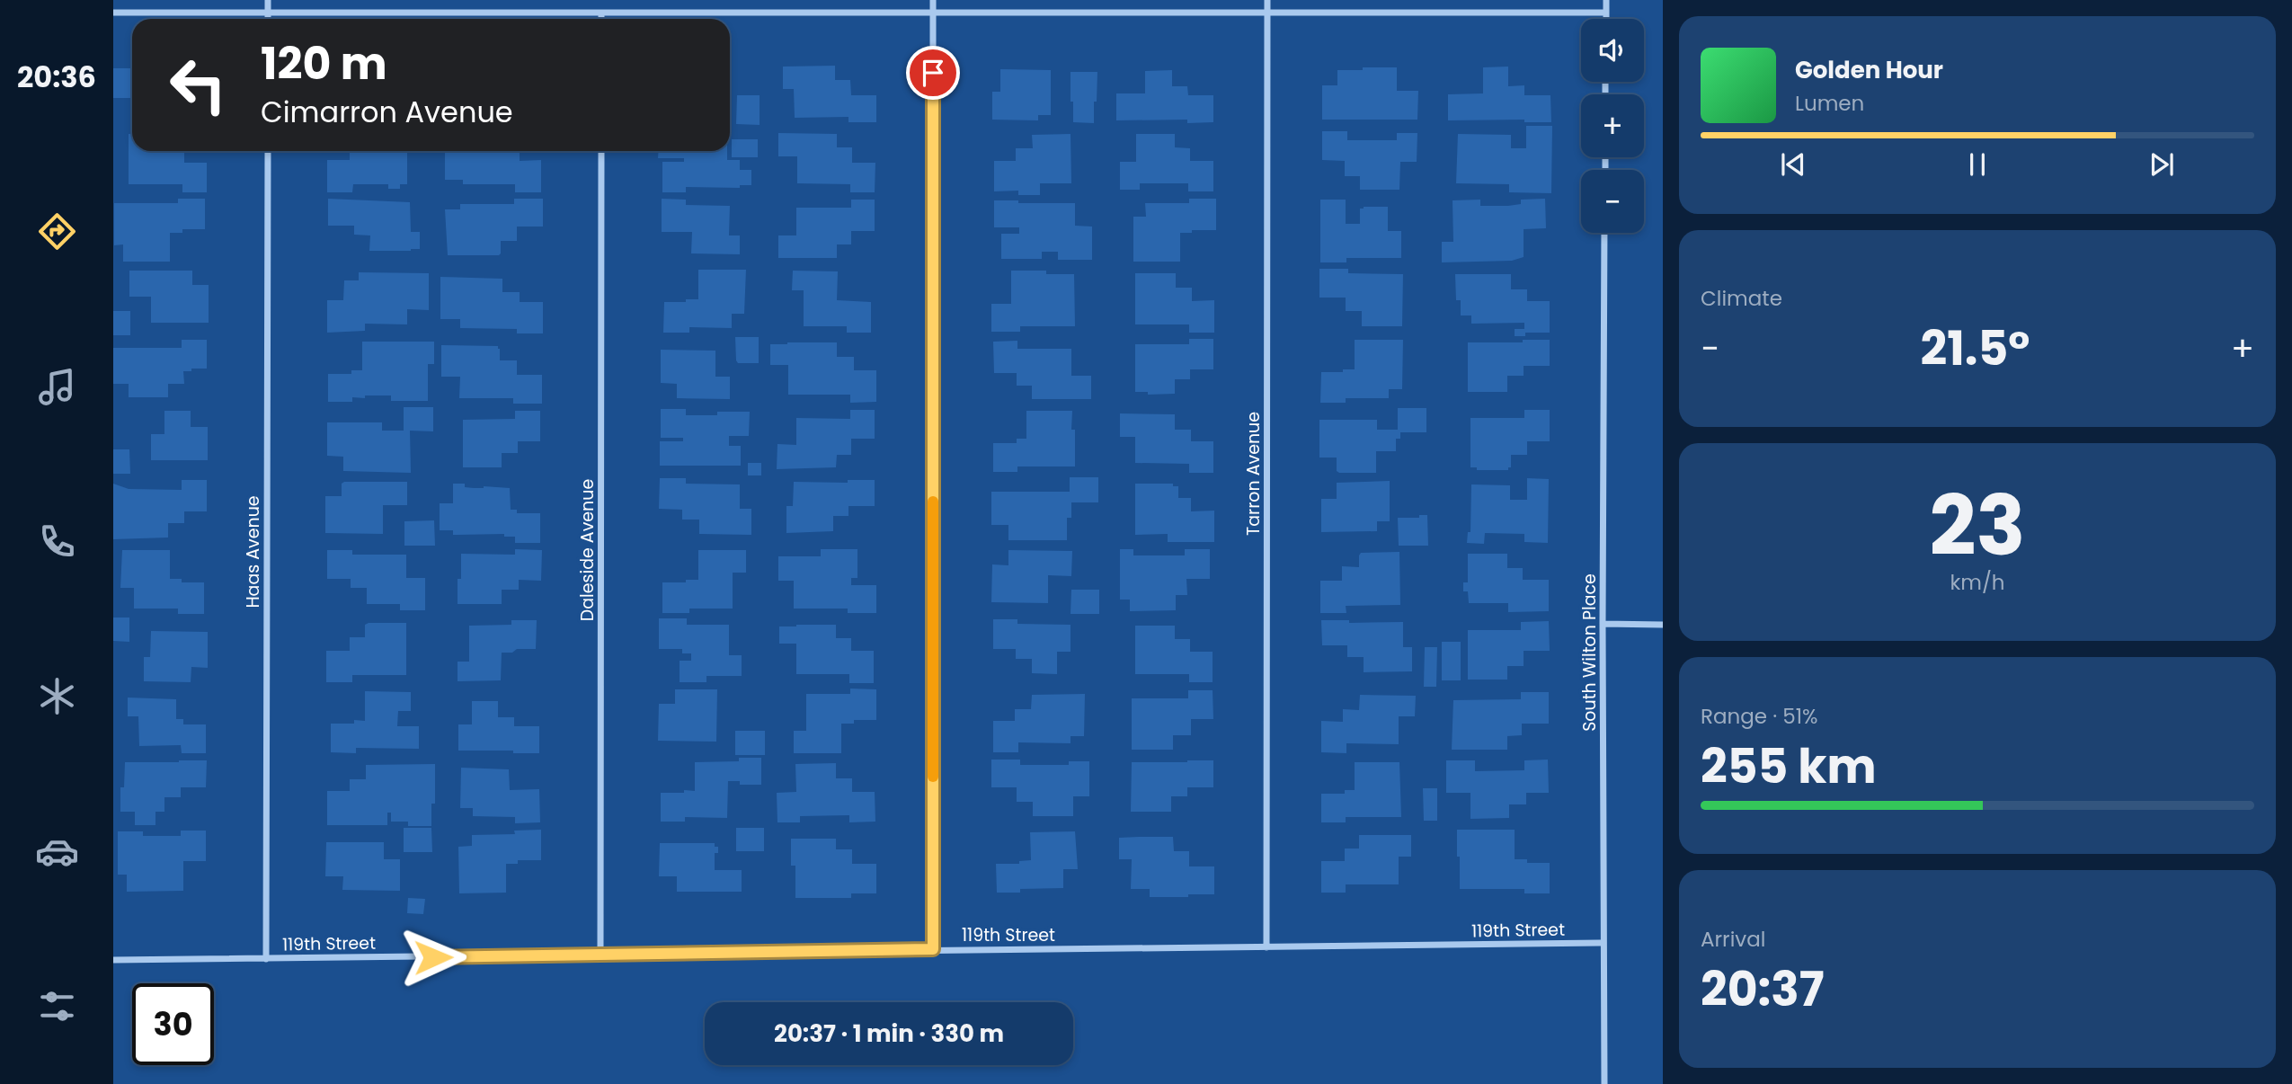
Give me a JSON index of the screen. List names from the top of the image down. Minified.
{"streets":{"street":["Tarron Avenue","Daleside Avenue","Haas Avenue","South Wilton Place","119th Street"]},"crossings":[["Tarron Avenue","119th Street"],["Daleside Avenue","119th Street"],["Haas Avenue","119th Street"],["South Wilton Place","119th Street"]],"page":{"tabs":"20:36","map_buttons":["+","−"],"turn":["120 m","Cimarron Avenue"],"song":["Golden Hour","Lumen"],"tile":["Climate",["23","km/h"],["Range · 51%","255 km"],["Arrival","20:37"]],"heat":["−","21.5°","+"],"limit":"30","trip":"20:37 · 1 min · 330 m"}}
